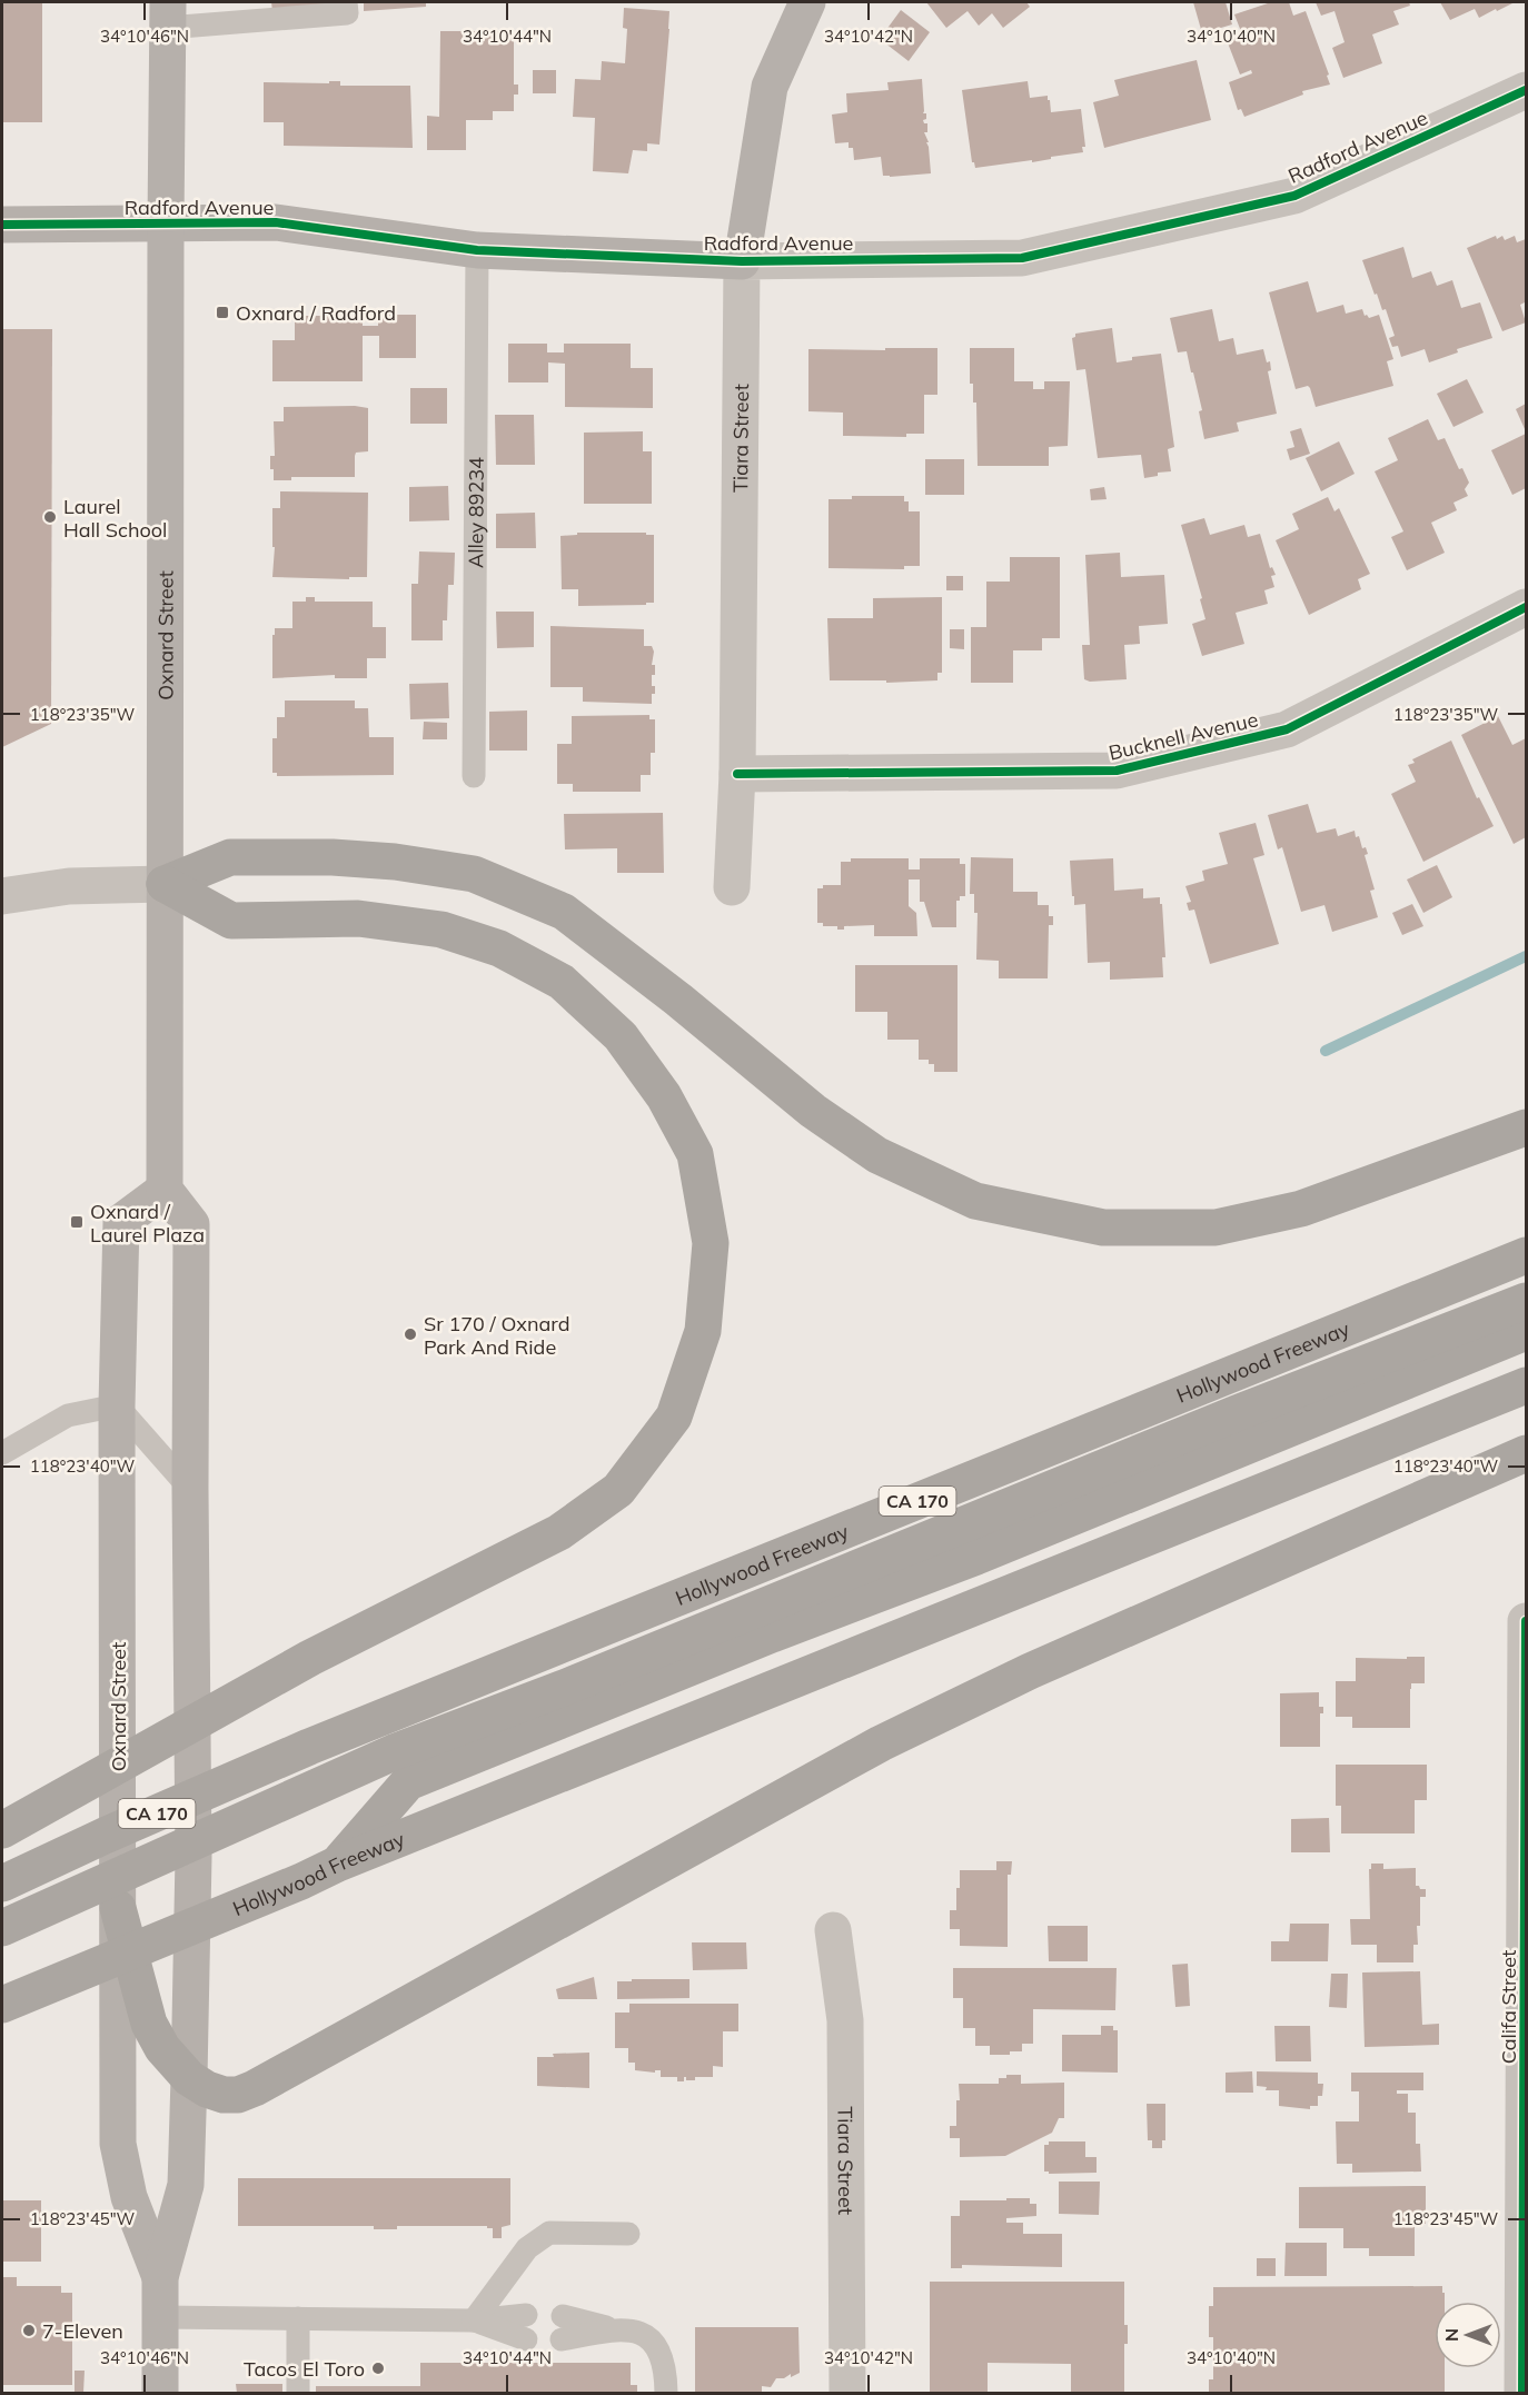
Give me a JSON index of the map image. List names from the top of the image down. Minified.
{"streets":{"highway":["Hollywood Freeway","CA 170"],"main road":["Radford Avenue","Tiara Street","Oxnard Street"],"street":["Bucknell Avenue","Califa Street"],"lane":["Alley 89234"]},"crossings":[["Radford Avenue","Tiara Street"],["Radford Avenue","Alley 89234"],["Radford Avenue","Oxnard Street"],["Tiara Street","Bucknell Avenue"]],"places":{"transit":["Oxnard / Radford","Oxnard / Laurel Plaza"],"other":["Laurel Hall School","Sr 170 / Oxnard Park And Ride","7-Eleven","Tacos El Toro"]},"north":"left","coordinates":["34°10'46\"N","34°10'44\"N","34°10'42\"N","34°10'40\"N","118°23'35\"W","118°23'40\"W","118°23'45\"W"]}
